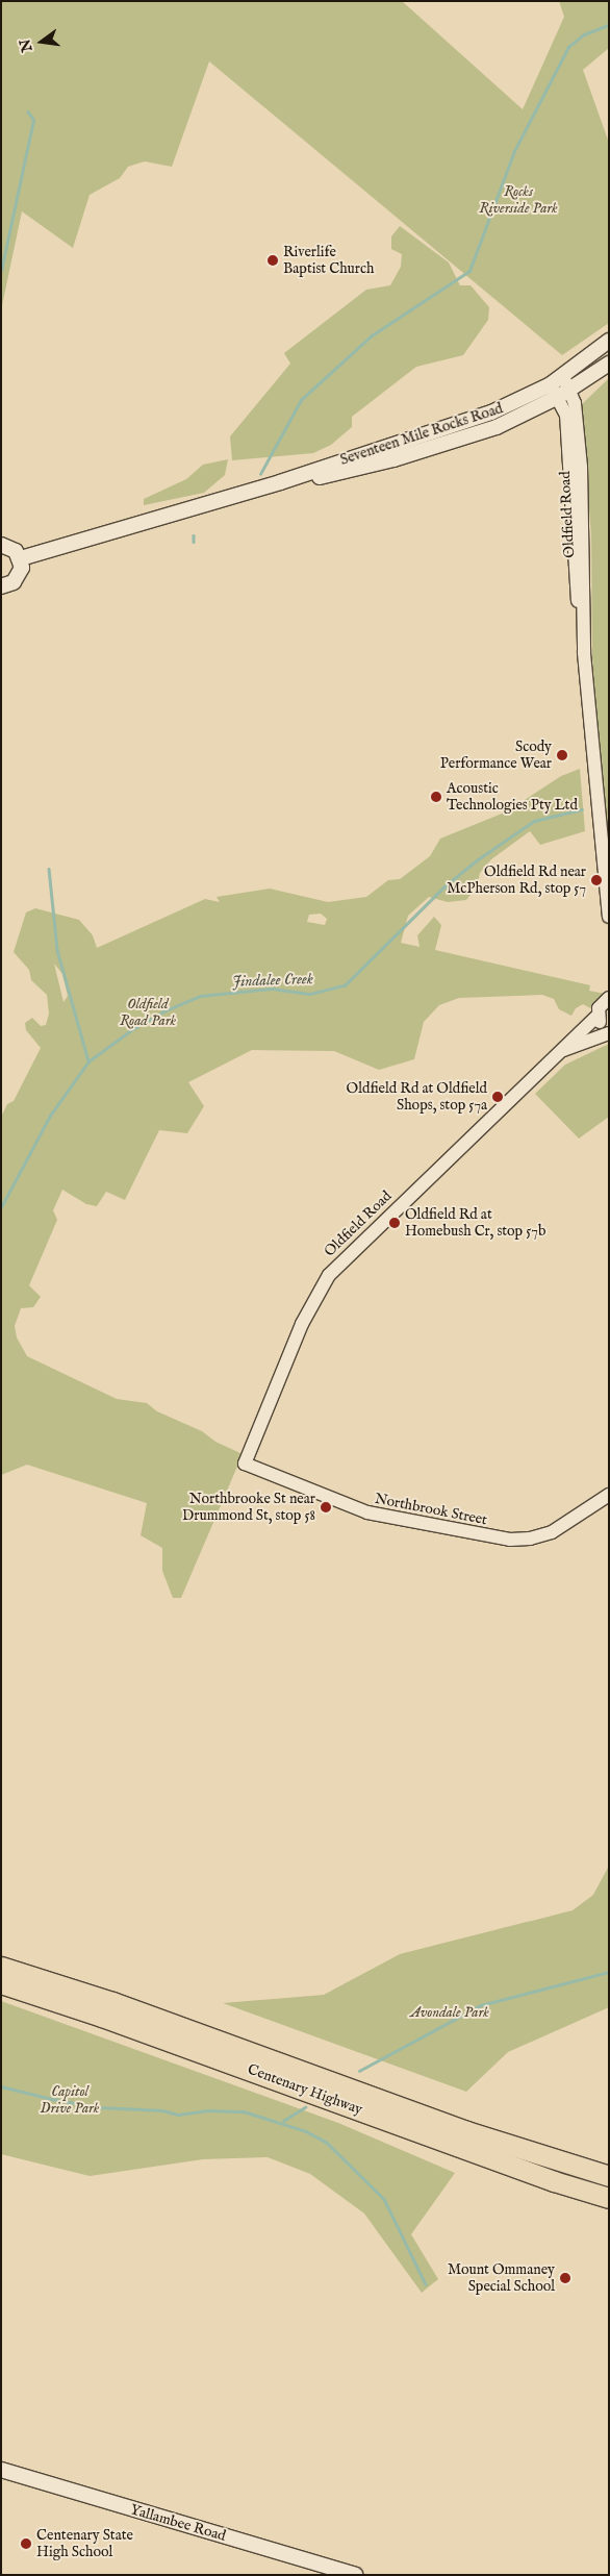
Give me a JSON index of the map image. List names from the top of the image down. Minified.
{"streets":{"highway":["Centenary Highway"],"main road":["Seventeen Mile Rocks Road","Yallambee Road"],"street":["Oldfield Road","Northbrook Street"]},"crossings":[["Seventeen Mile Rocks Road","Oldfield Road"],["Oldfield Road","Northbrook Street"]],"water":["Jindalee Creek"],"parks":["Rocks Riverside Park","Oldfield Road Park","Avondale Park","Capitol Drive Park"],"places":["Riverlife Baptist Church","Scody Performance Wear","Acoustic Technologies Pty Ltd","Oldfield Rd near McPherson Rd, stop 57","Oldfield Rd at Oldfield Shops, stop 57a","Oldfield Rd at Homebush Cr, stop 57b","Northbrooke St near Drummond St, stop 58","Mount Ommaney Special School","Centenary State High School"],"north":"left"}
